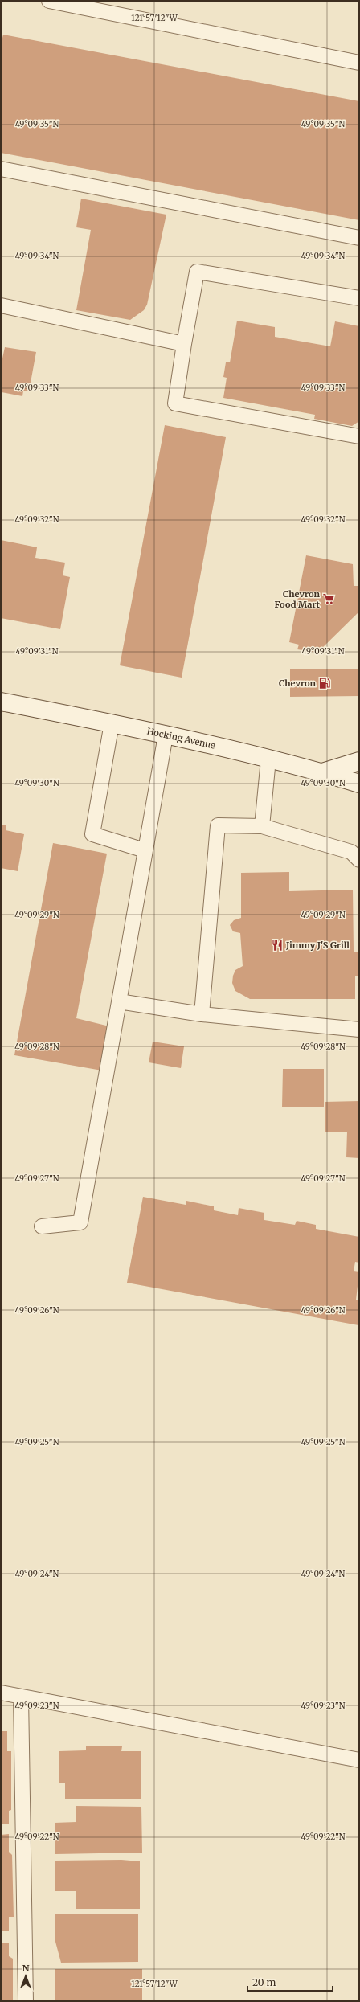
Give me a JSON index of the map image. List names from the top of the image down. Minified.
{"streets":{"street":["Hocking Avenue"]},"places":{"supermarket":["Chevron Food Mart"],"fuel station":["Chevron"],"restaurant":["Jimmy J'S Grill"]},"scale_bar":"20 m","north":"top","coordinates":["121°57'12\"W","49°09'35\"N","49°09'34\"N","49°09'33\"N","49°09'32\"N","49°09'31\"N","49°09'30\"N","49°09'29\"N","49°09'28\"N","49°09'27\"N","49°09'26\"N","49°09'25\"N","49°09'24\"N","49°09'23\"N","49°09'22\"N"]}
